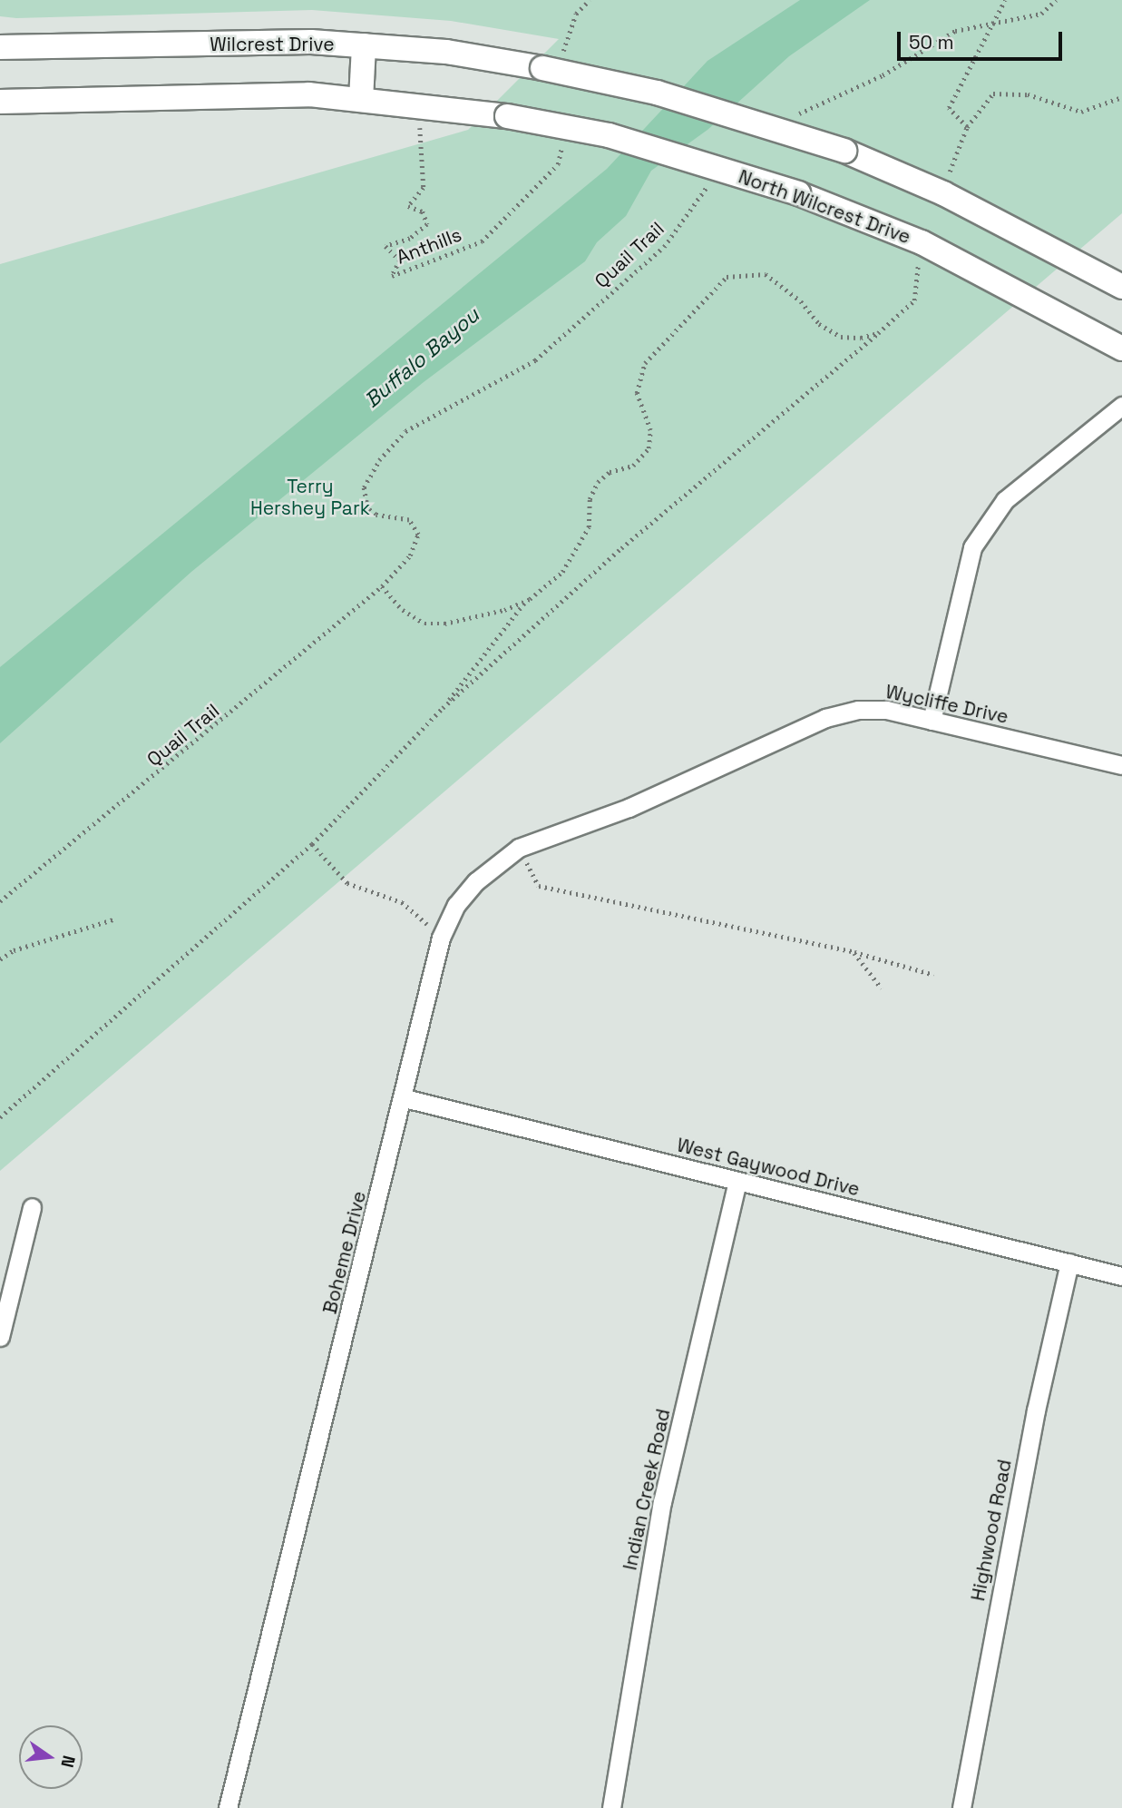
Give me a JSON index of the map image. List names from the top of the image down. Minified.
{"streets":{"main road":["Wilcrest Drive","North Wilcrest Drive"],"street":["Wycliffe Drive","West Gaywood Drive","Boheme Drive","Indian Creek Road","Highwood Road"],"path":["Anthills","Quail Trail"]},"crossings":[["North Wilcrest Drive","Anthills"],["Wycliffe Drive","Boheme Drive"],["West Gaywood Drive","Boheme Drive"],["West Gaywood Drive","Indian Creek Road"],["West Gaywood Drive","Highwood Road"]],"water":["Buffalo Bayou"],"parks":["Terry Hershey Park"],"scale_bar":"50 m","north":"right"}
